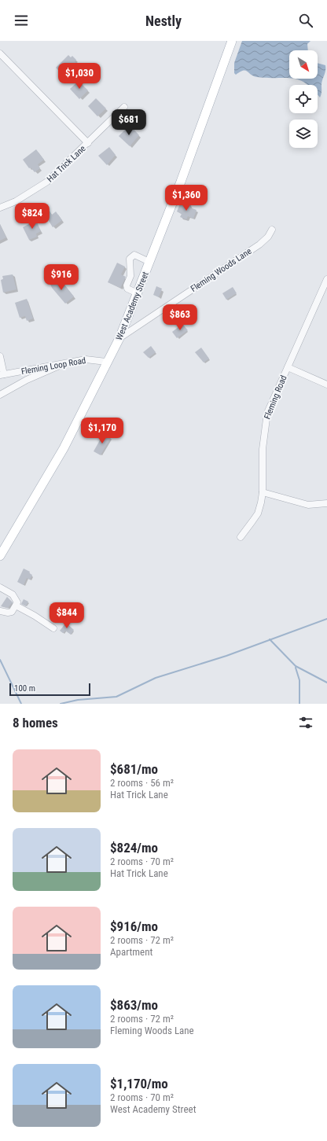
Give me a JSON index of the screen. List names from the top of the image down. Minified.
{"streets":{"main road":["West Academy Street"],"street":["Hat Trick Lane","Fleming Woods Lane","Fleming Loop Road","Fleming Road"]},"crossings":[["Fleming Woods Lane","West Academy Street"],["West Academy Street","Fleming Loop Road"]],"scale_bar":"100 m","north":"bottom right","page":{"header":"Nestly","price":["$1,030","$681","$1,360","$824","$916","$863","$1,170","$844"],"scale":"100 m","heading":"8 homes","list":[{"name":"$681/mo","note":"2 rooms · 56 m² · Hat Trick Lane"},{"name":"$824/mo","note":"2 rooms · 70 m² · Hat Trick Lane"},{"name":"$916/mo","note":"2 rooms · 72 m² · Apartment"},{"name":"$863/mo","note":"2 rooms · 72 m² · Fleming Woods Lane"},{"name":"$1,170/mo","note":"2 rooms · 70 m² · West Academy Street"}]}}
